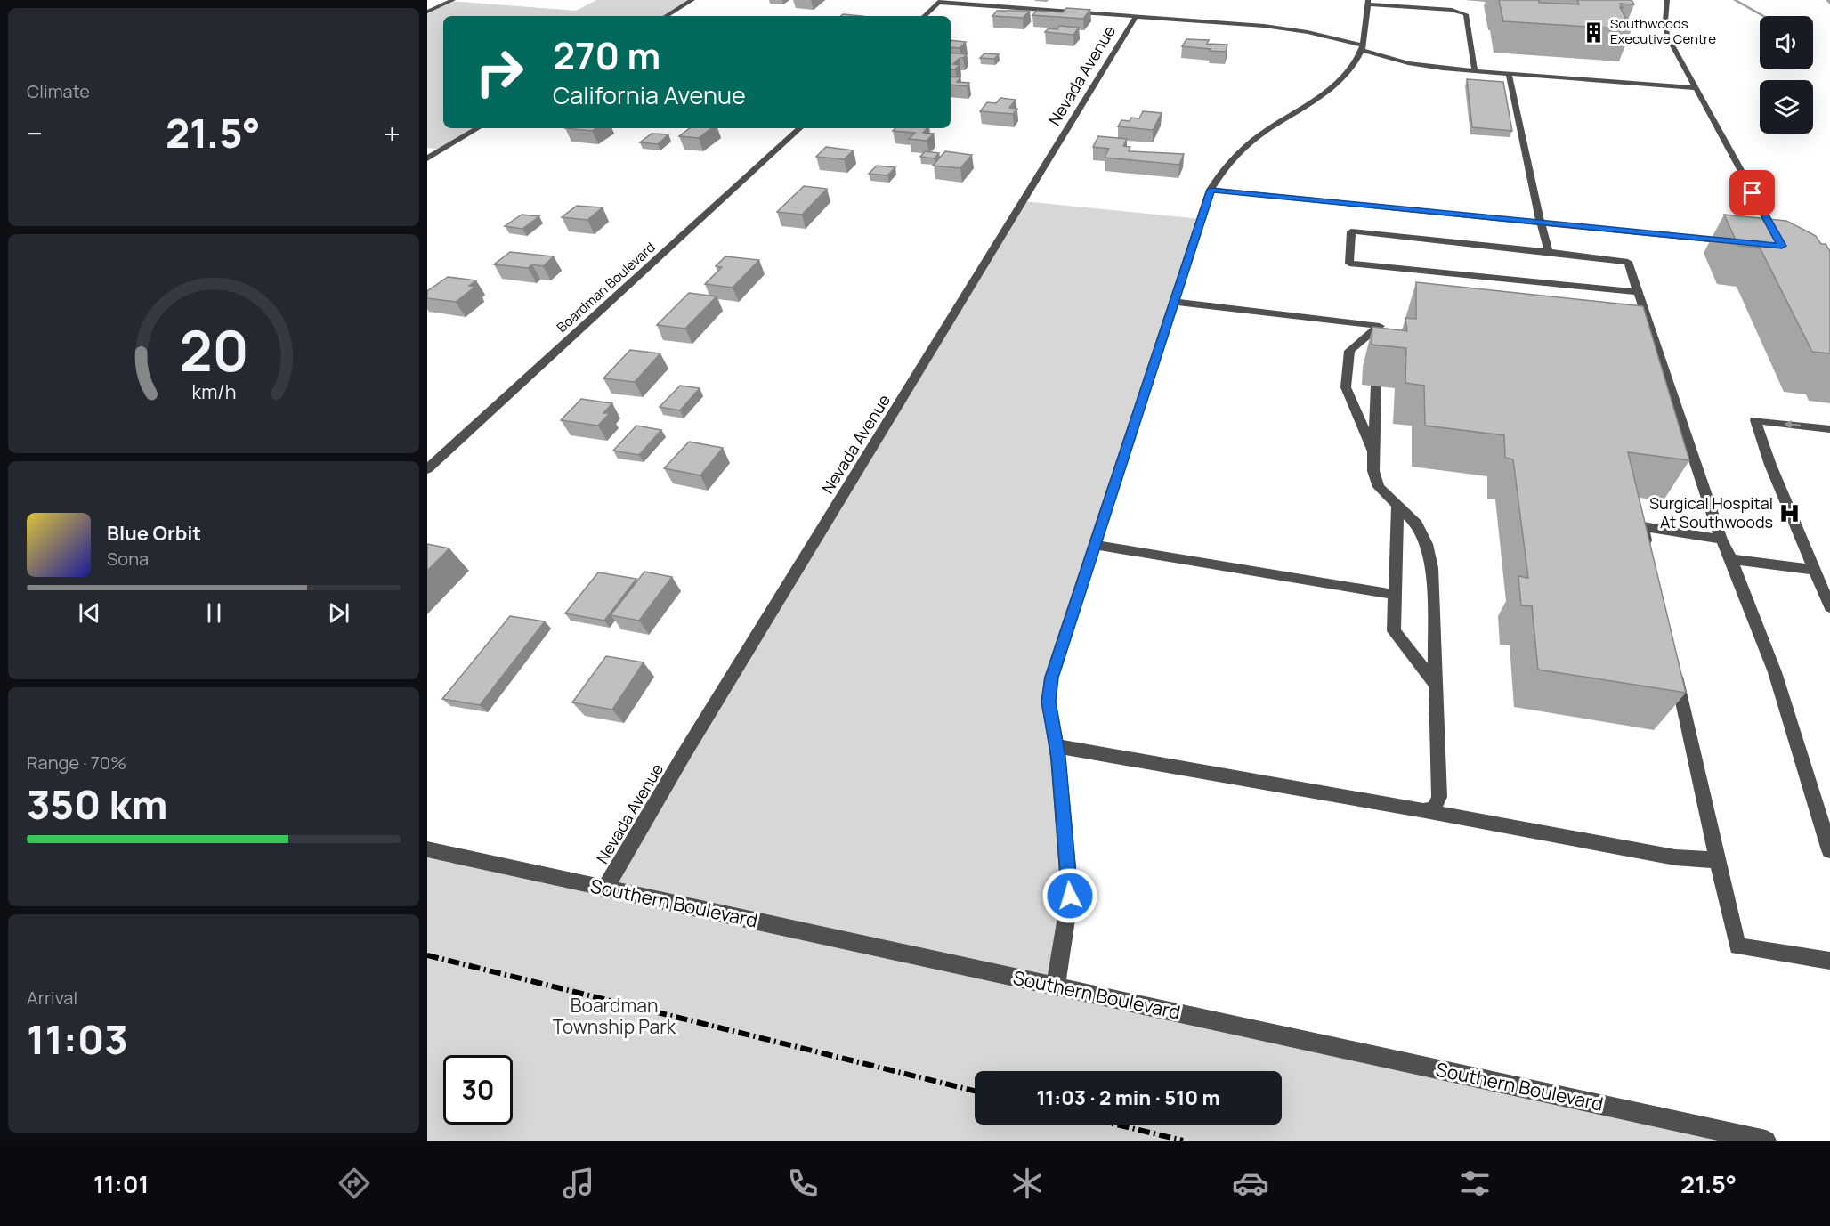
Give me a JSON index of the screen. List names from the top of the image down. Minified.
{"streets":{"street":["Nevada Avenue","Boardman Boulevard","Southern Boulevard"]},"crossings":[["Nevada Avenue","Southern Boulevard"]],"parks":["Boardman Township Park"],"places":{"building":["Southwoods Executive Centre"],"hospital":["Surgical Hospital At Southwoods"]},"page":{"tile":["Climate",["Range · 70%","350 km"],["Arrival","11:03"]],"turn":["270 m","California Avenue"],"heat":["−","21.5°","+"],"song":["Blue Orbit","Sona"],"limit":"30","trip":"11:03 · 2 min · 510 m","tabs":["11:01","21.5°"],"gauge":["20","km/h"]}}
